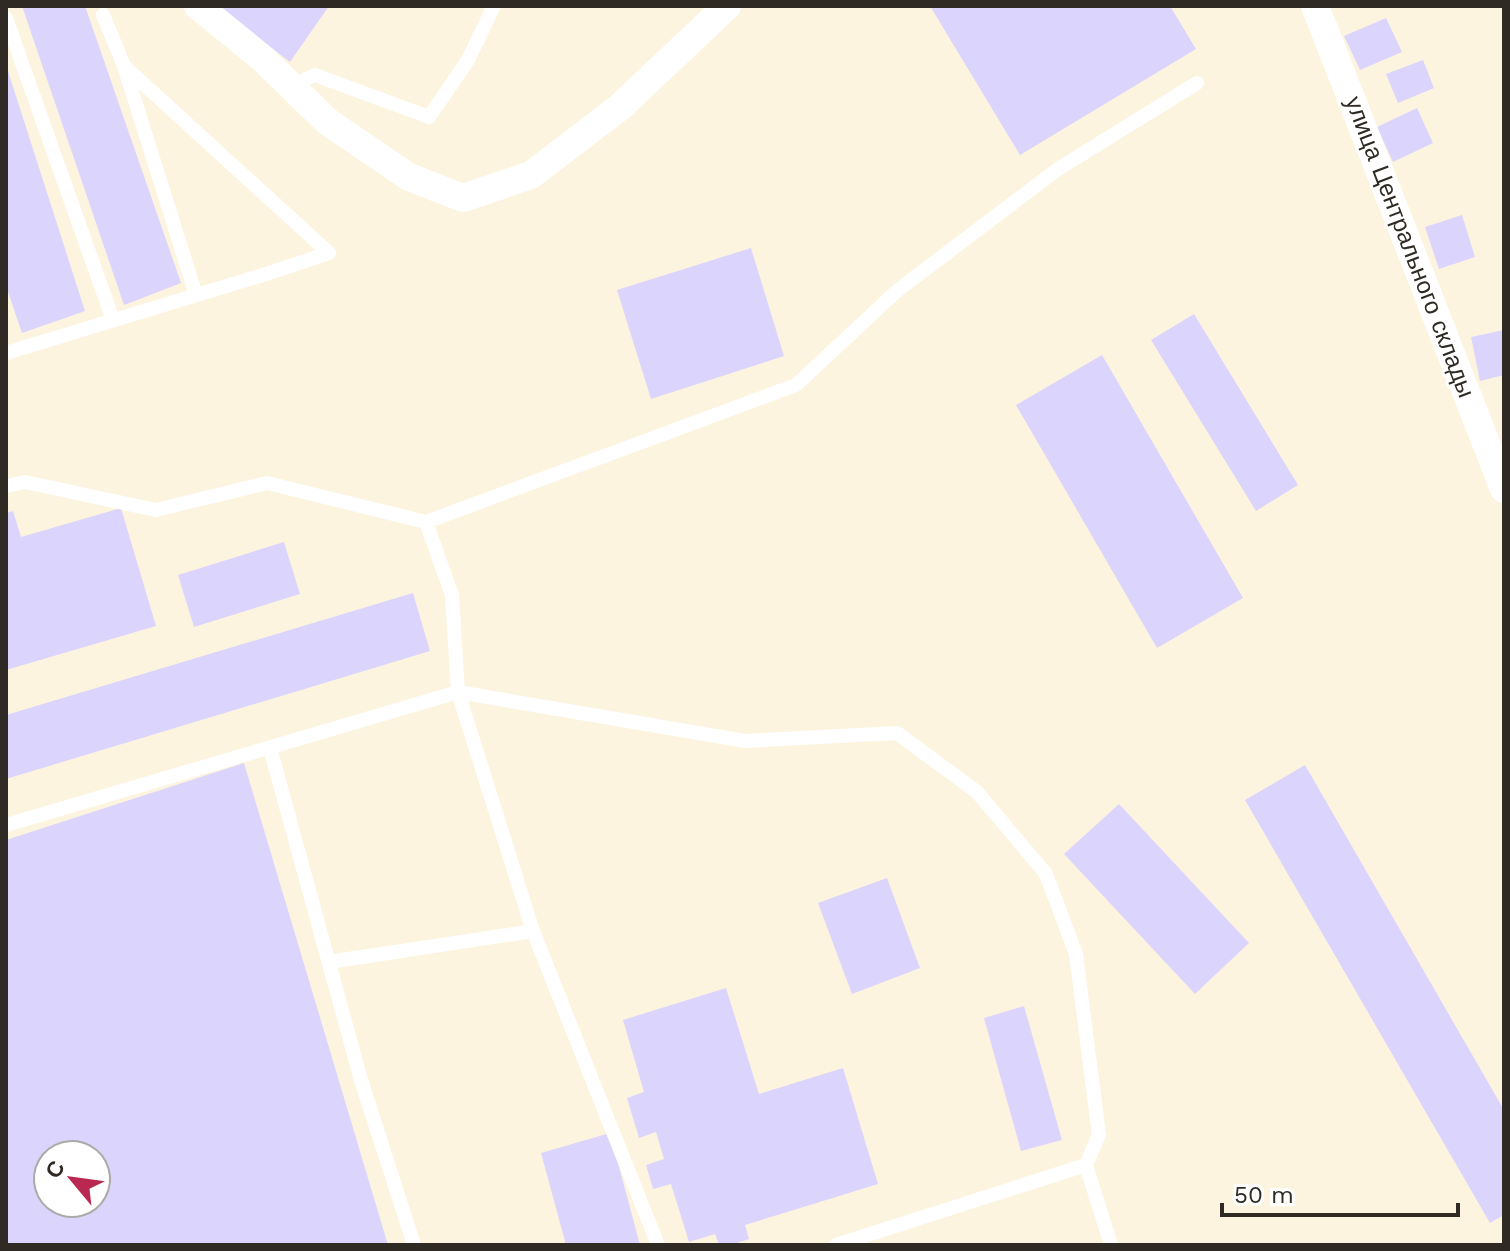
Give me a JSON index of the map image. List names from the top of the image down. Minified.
{"streets":{"street":["улица Центрального склады"]},"scale_bar":"50 m","north":"top left"}
